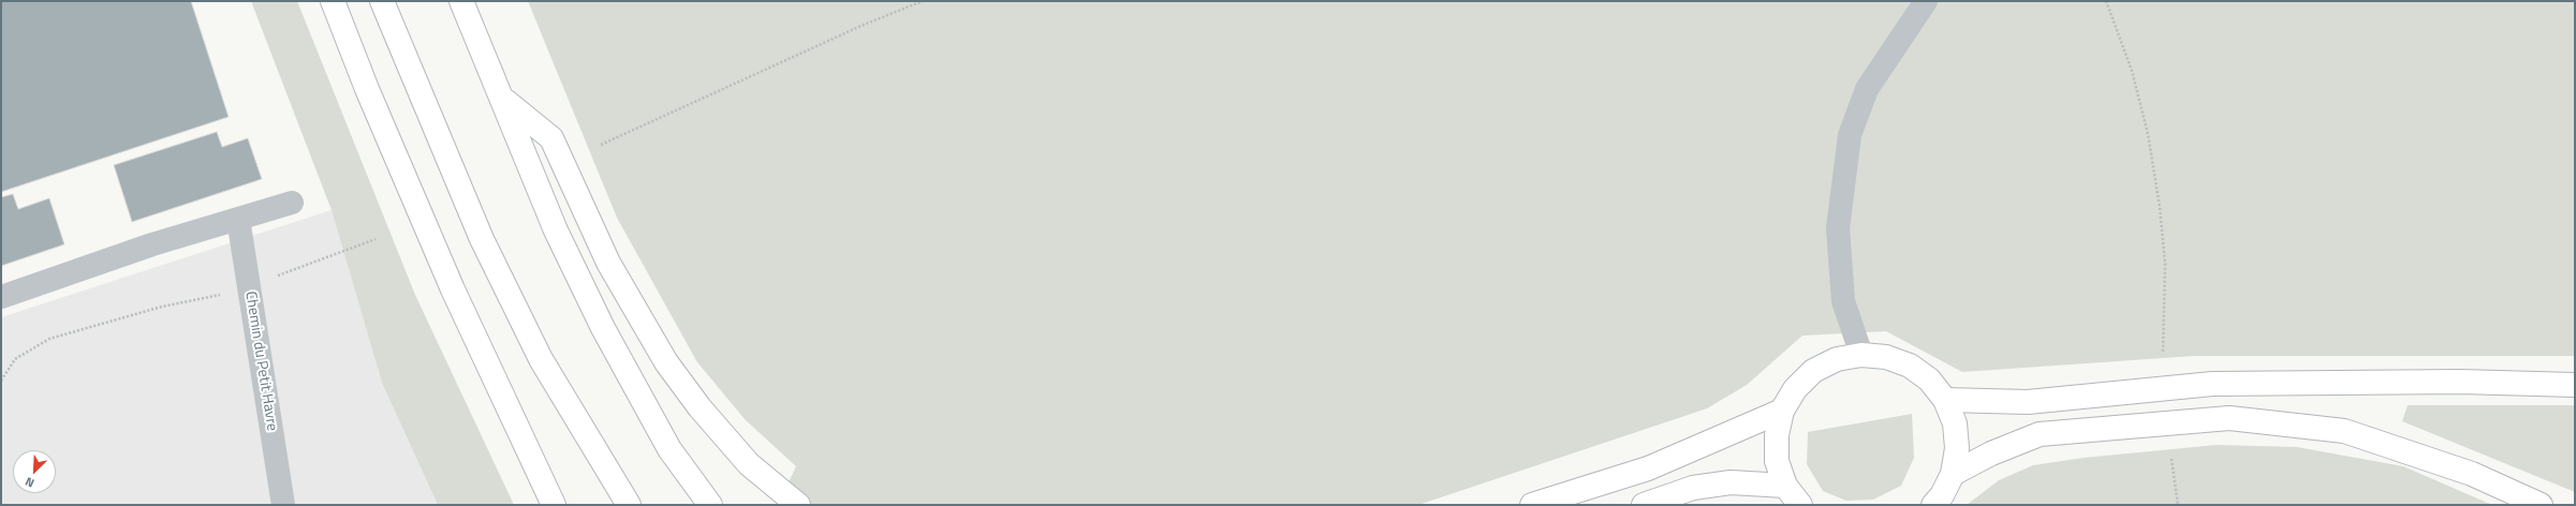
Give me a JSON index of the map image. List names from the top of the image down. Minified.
{"streets":{"street":["Chemin du Petit Havre"]},"north":"bottom left"}
